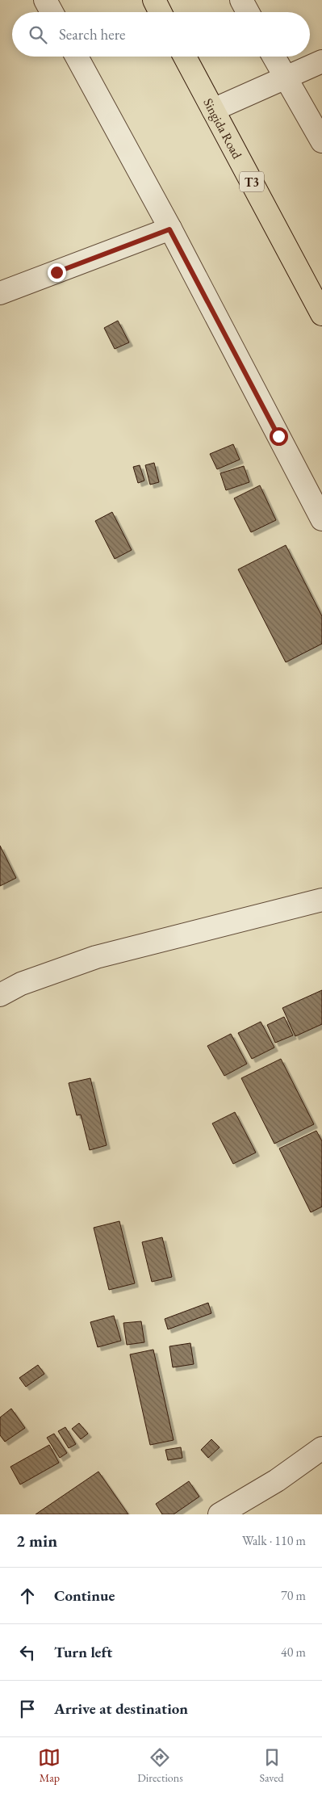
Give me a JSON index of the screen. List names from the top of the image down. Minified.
{"streets":{"highway":["Singida Road","T3"]},"page":{"search":"Search here","heading":["2 min","Walk · 110 m"],"list":[["Continue","70 m"],["Turn left","40 m"],"Arrive at destination"],"nav":["Map","Directions","Saved"]}}
